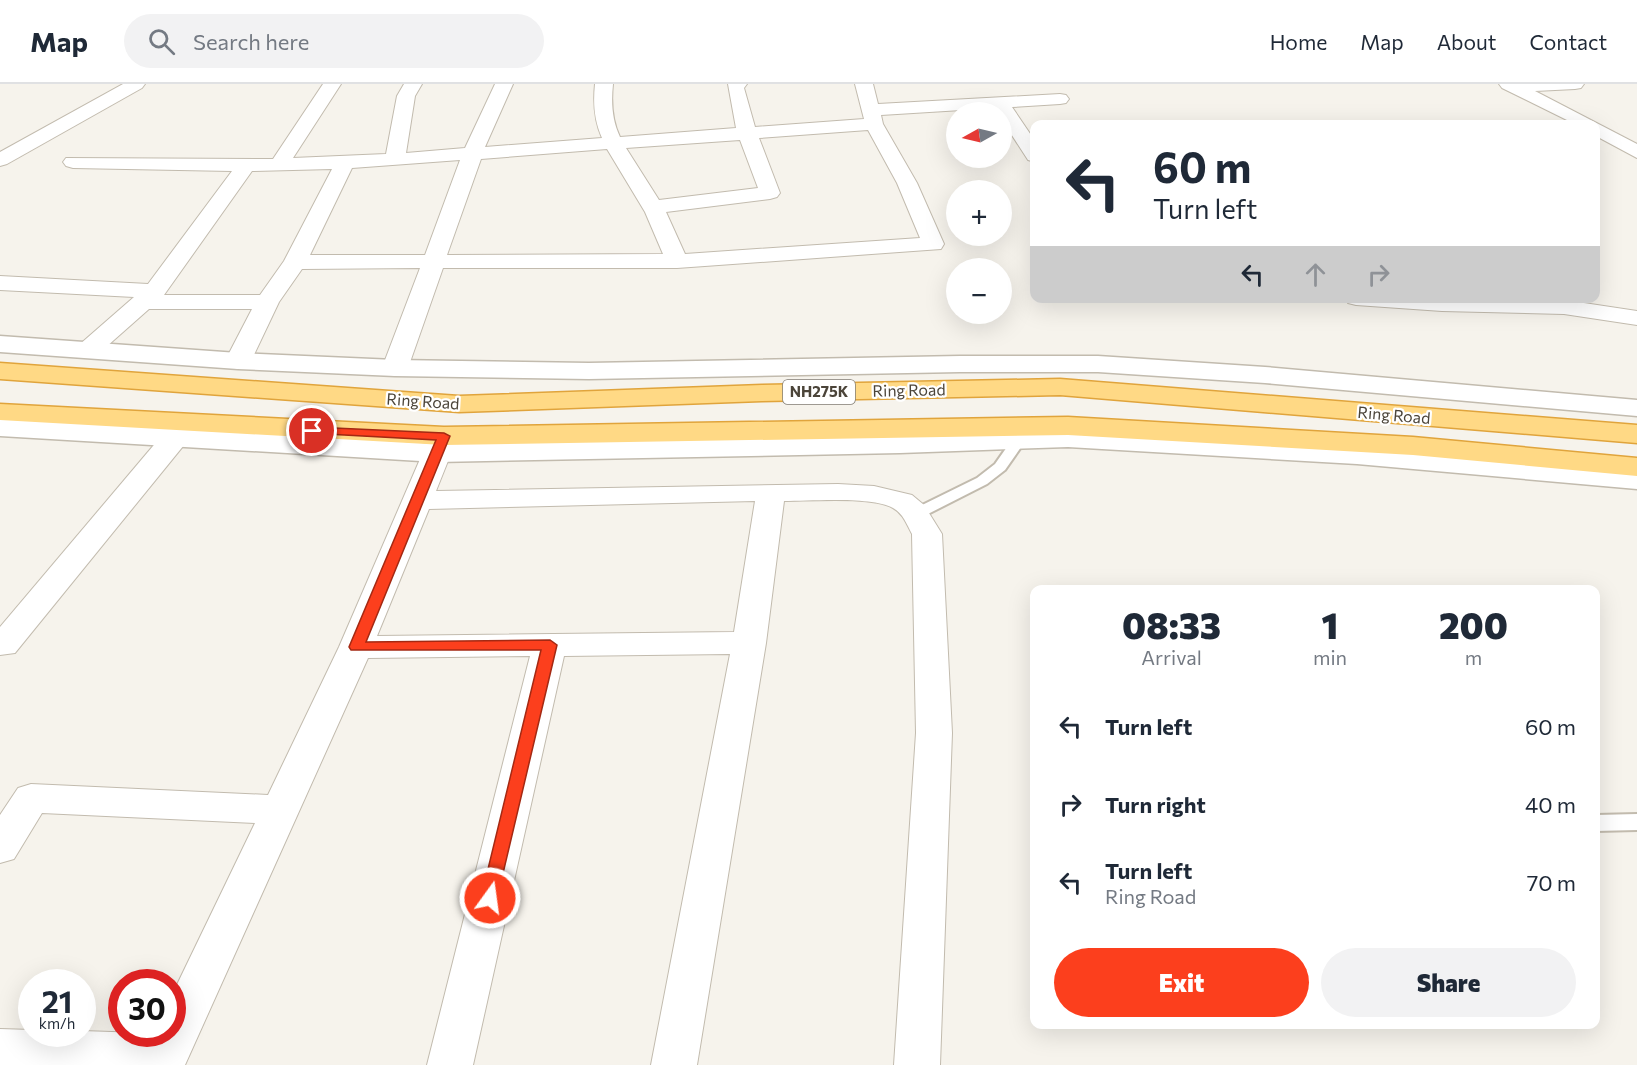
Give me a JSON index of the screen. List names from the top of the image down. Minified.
{"streets":{"highway":["Ring Road","NH275K"]},"north":"left","page":{"header":"Map","search":"Search here","nav":["Home","Map","About","Contact"],"map_buttons":["+","−"],"turn":["60 m","Turn left"],"eta":["08:33","Arrival","1","min","200","m"],"list":[{"name":"Turn left","value":"60 m"},{"name":"Turn right","value":"40 m"},{"name":"Turn left","note":"Ring Road","value":"70 m"}],"buttons":["Exit","Share"],"speed":"21 km/h","limit":"30"}}
